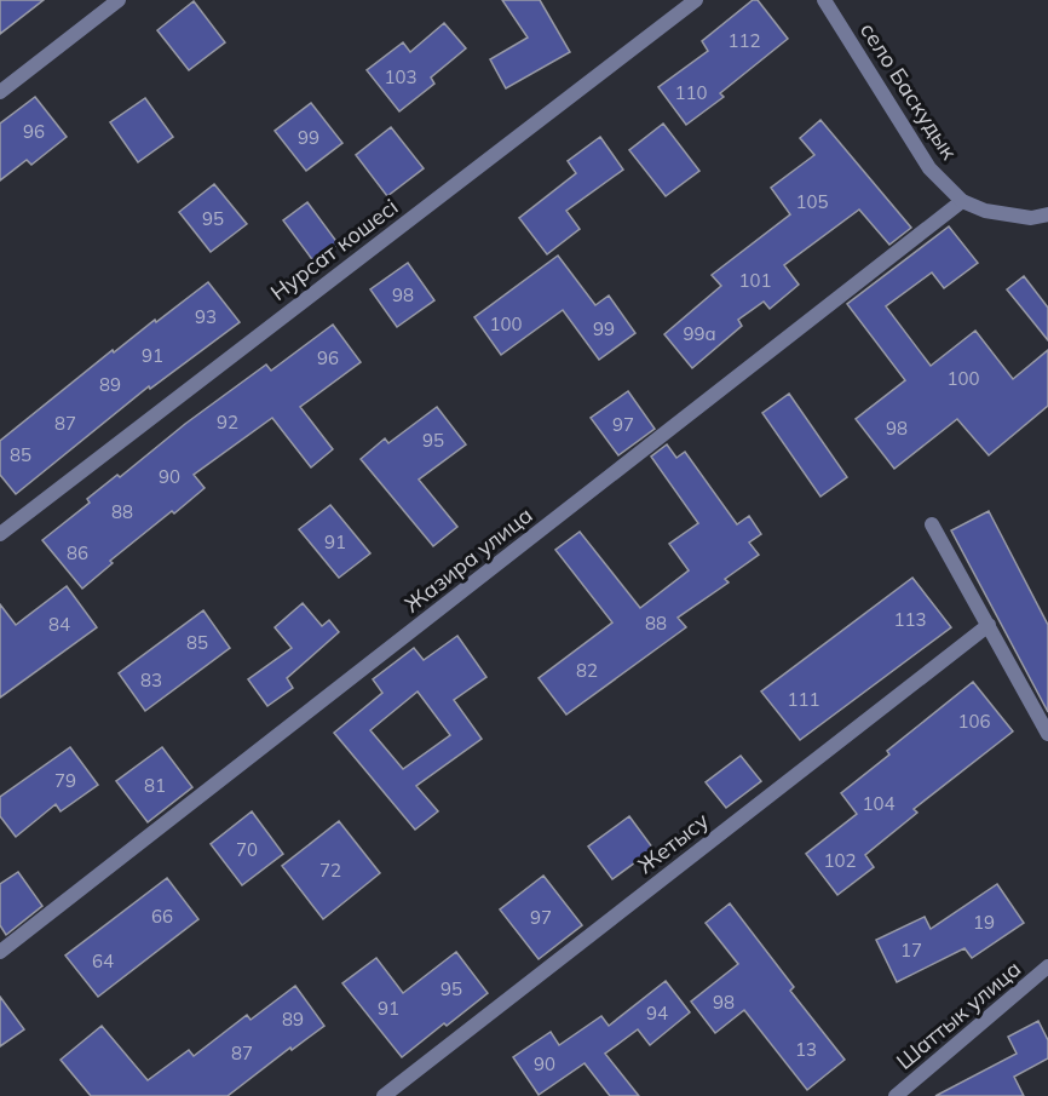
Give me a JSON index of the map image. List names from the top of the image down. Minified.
{"streets":{"street":["село Баскудык","Нурсат кошесi","Жазира улица","Жетысу","Шаттык улица"]},"crossings":[["село Баскудык","Жазира улица"]],"house_numbers":["112","103","110","96","99","105","95","101","98","93","100","99","99а","91","96","100","89","92","87","97","98","95","85","90","88","91","86","113","88","84","85","82","83","111","106","79","81","104","70","102","72","66","97","19","17","64","95","98","91","94","89","13","87","90"]}
